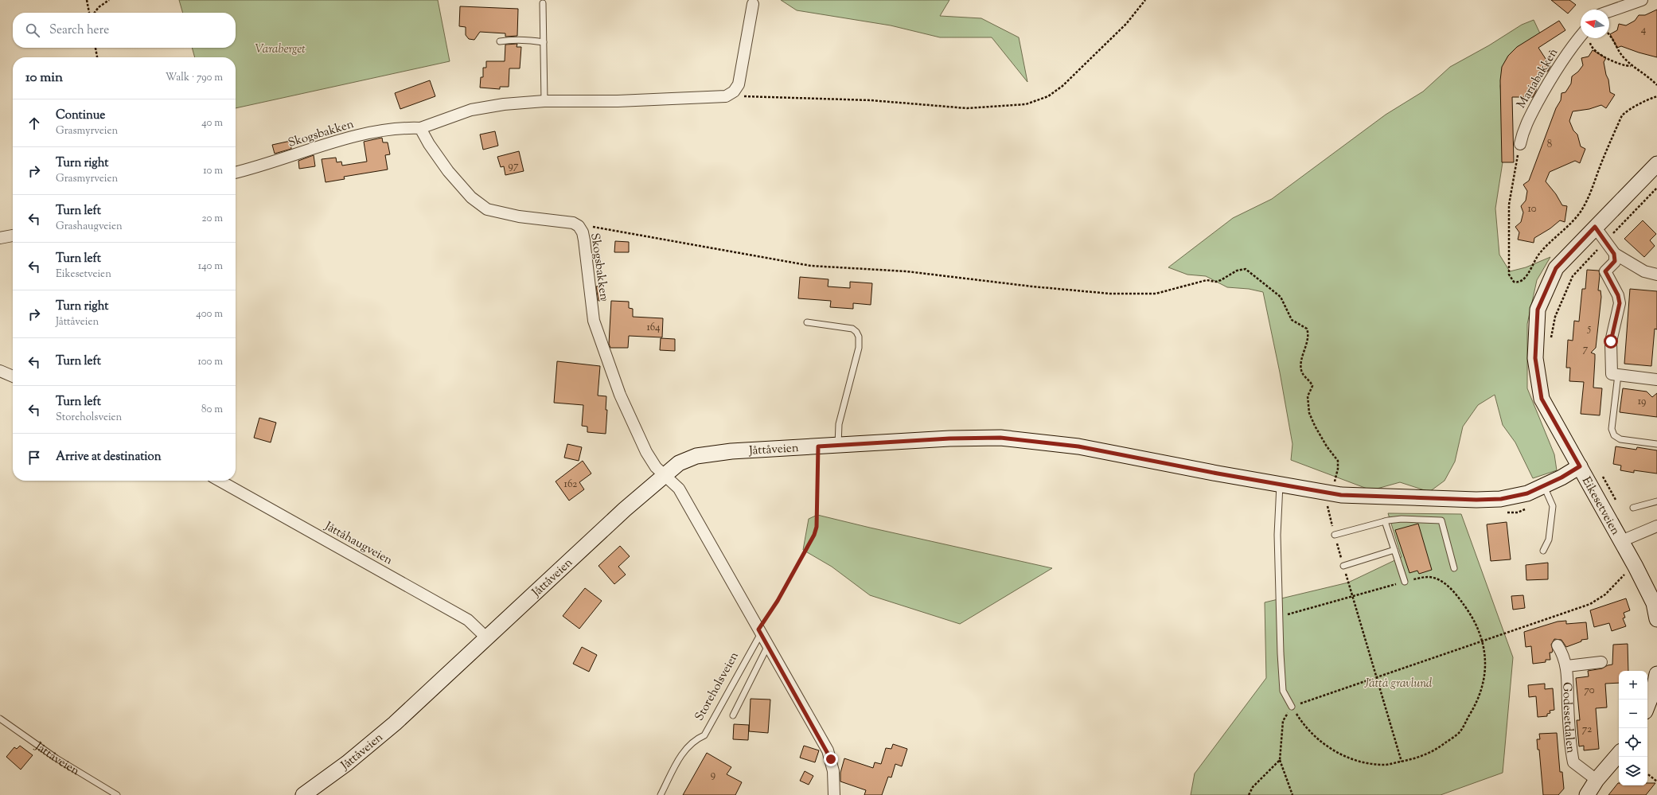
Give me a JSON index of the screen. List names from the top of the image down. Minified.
{"streets":{"main road":["Jåttåveien","Eikesetveien"],"street":["Mariabakken","Skogsbakken","Jåttåhaugveien","Godesetdalen"],"lane":["Storeholsveien"]},"crossings":[["Skogsbakken","Jåttåveien"],["Jåttåveien","Eikesetveien"],["Jåttåveien","Jåttåhaugveien"]],"parks":["Varaberget","Jåttå gravlund"],"house_numbers":["4","8","97","10","164","5","7","19","162","70","72","9"],"north":"left","page":{"search":"Search here","heading":["10 min","Walk · 790 m"],"list":[["Continue","Grasmyrveien","40 m"],["Turn right","Grasmyrveien","10 m"],["Turn left","Grashaugveien","20 m"],["Turn left","Eikesetveien","140 m"],["Turn right","Jåttåveien","400 m"],["Turn left","100 m"],["Turn left","Storeholsveien","80 m"],"Arrive at destination"],"map_buttons":["+","−"]}}
